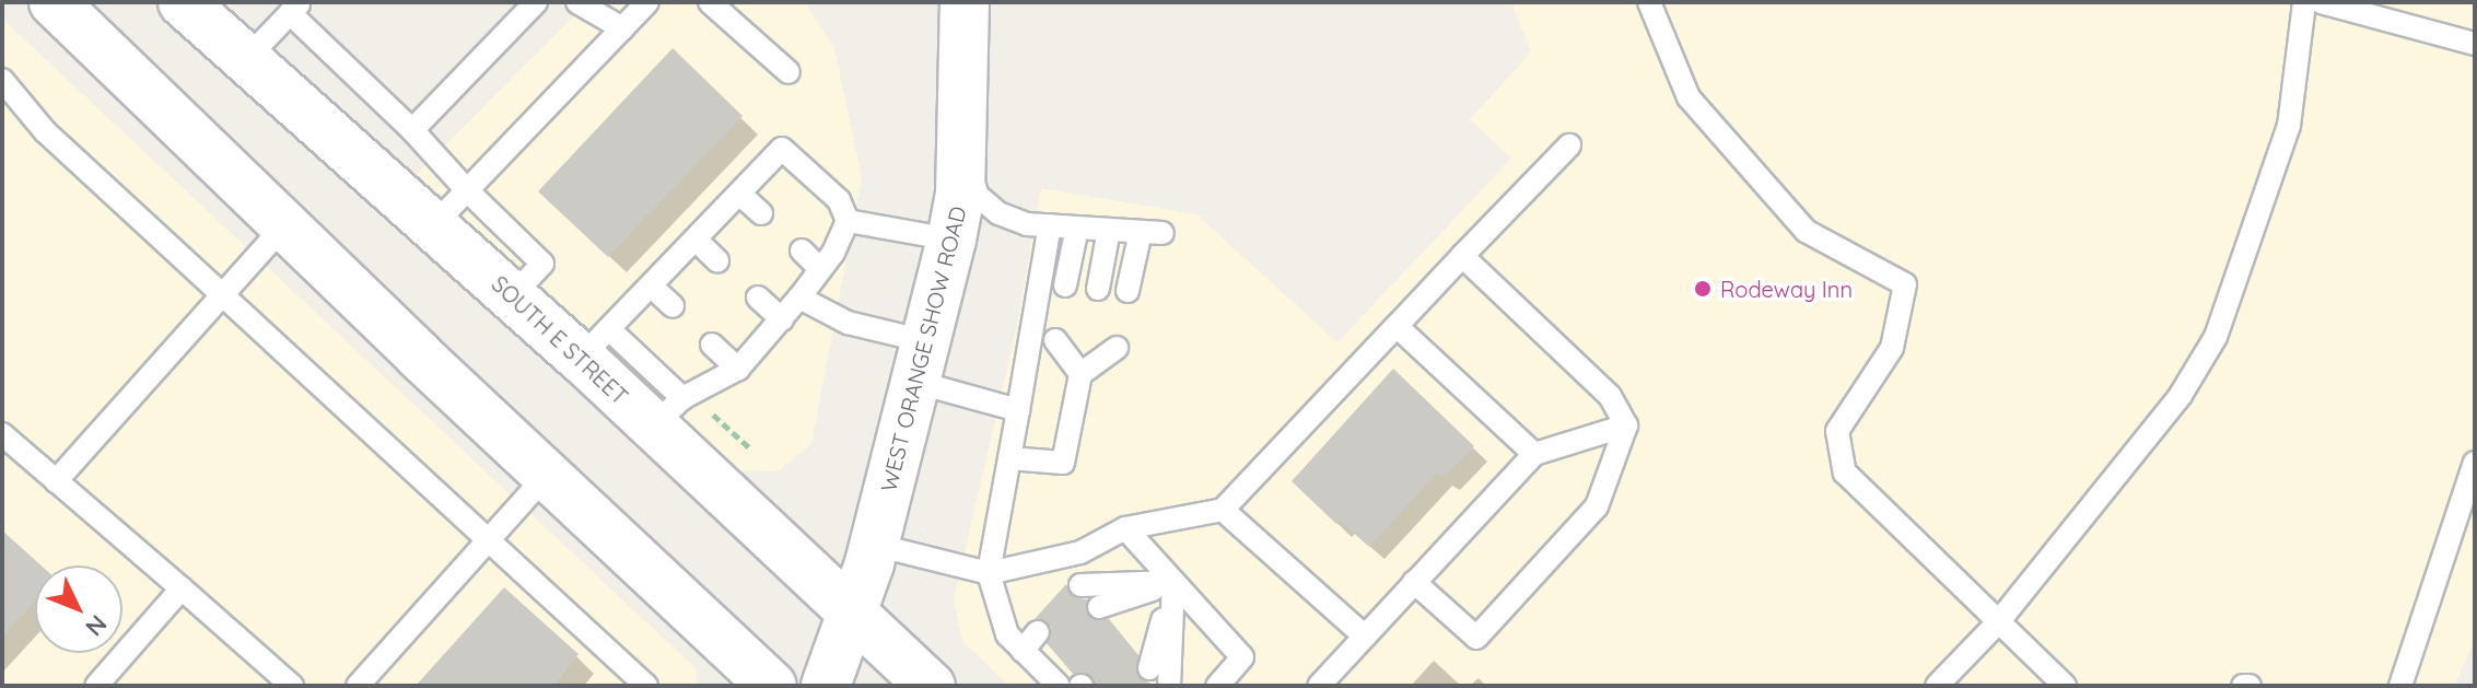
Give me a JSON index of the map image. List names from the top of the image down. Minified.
{"streets":{"main road":["SOUTH E STREET","WEST ORANGE SHOW ROAD"]},"crossings":[["SOUTH E STREET","WEST ORANGE SHOW ROAD"]],"places":["Rodeway Inn"],"north":"bottom right"}
